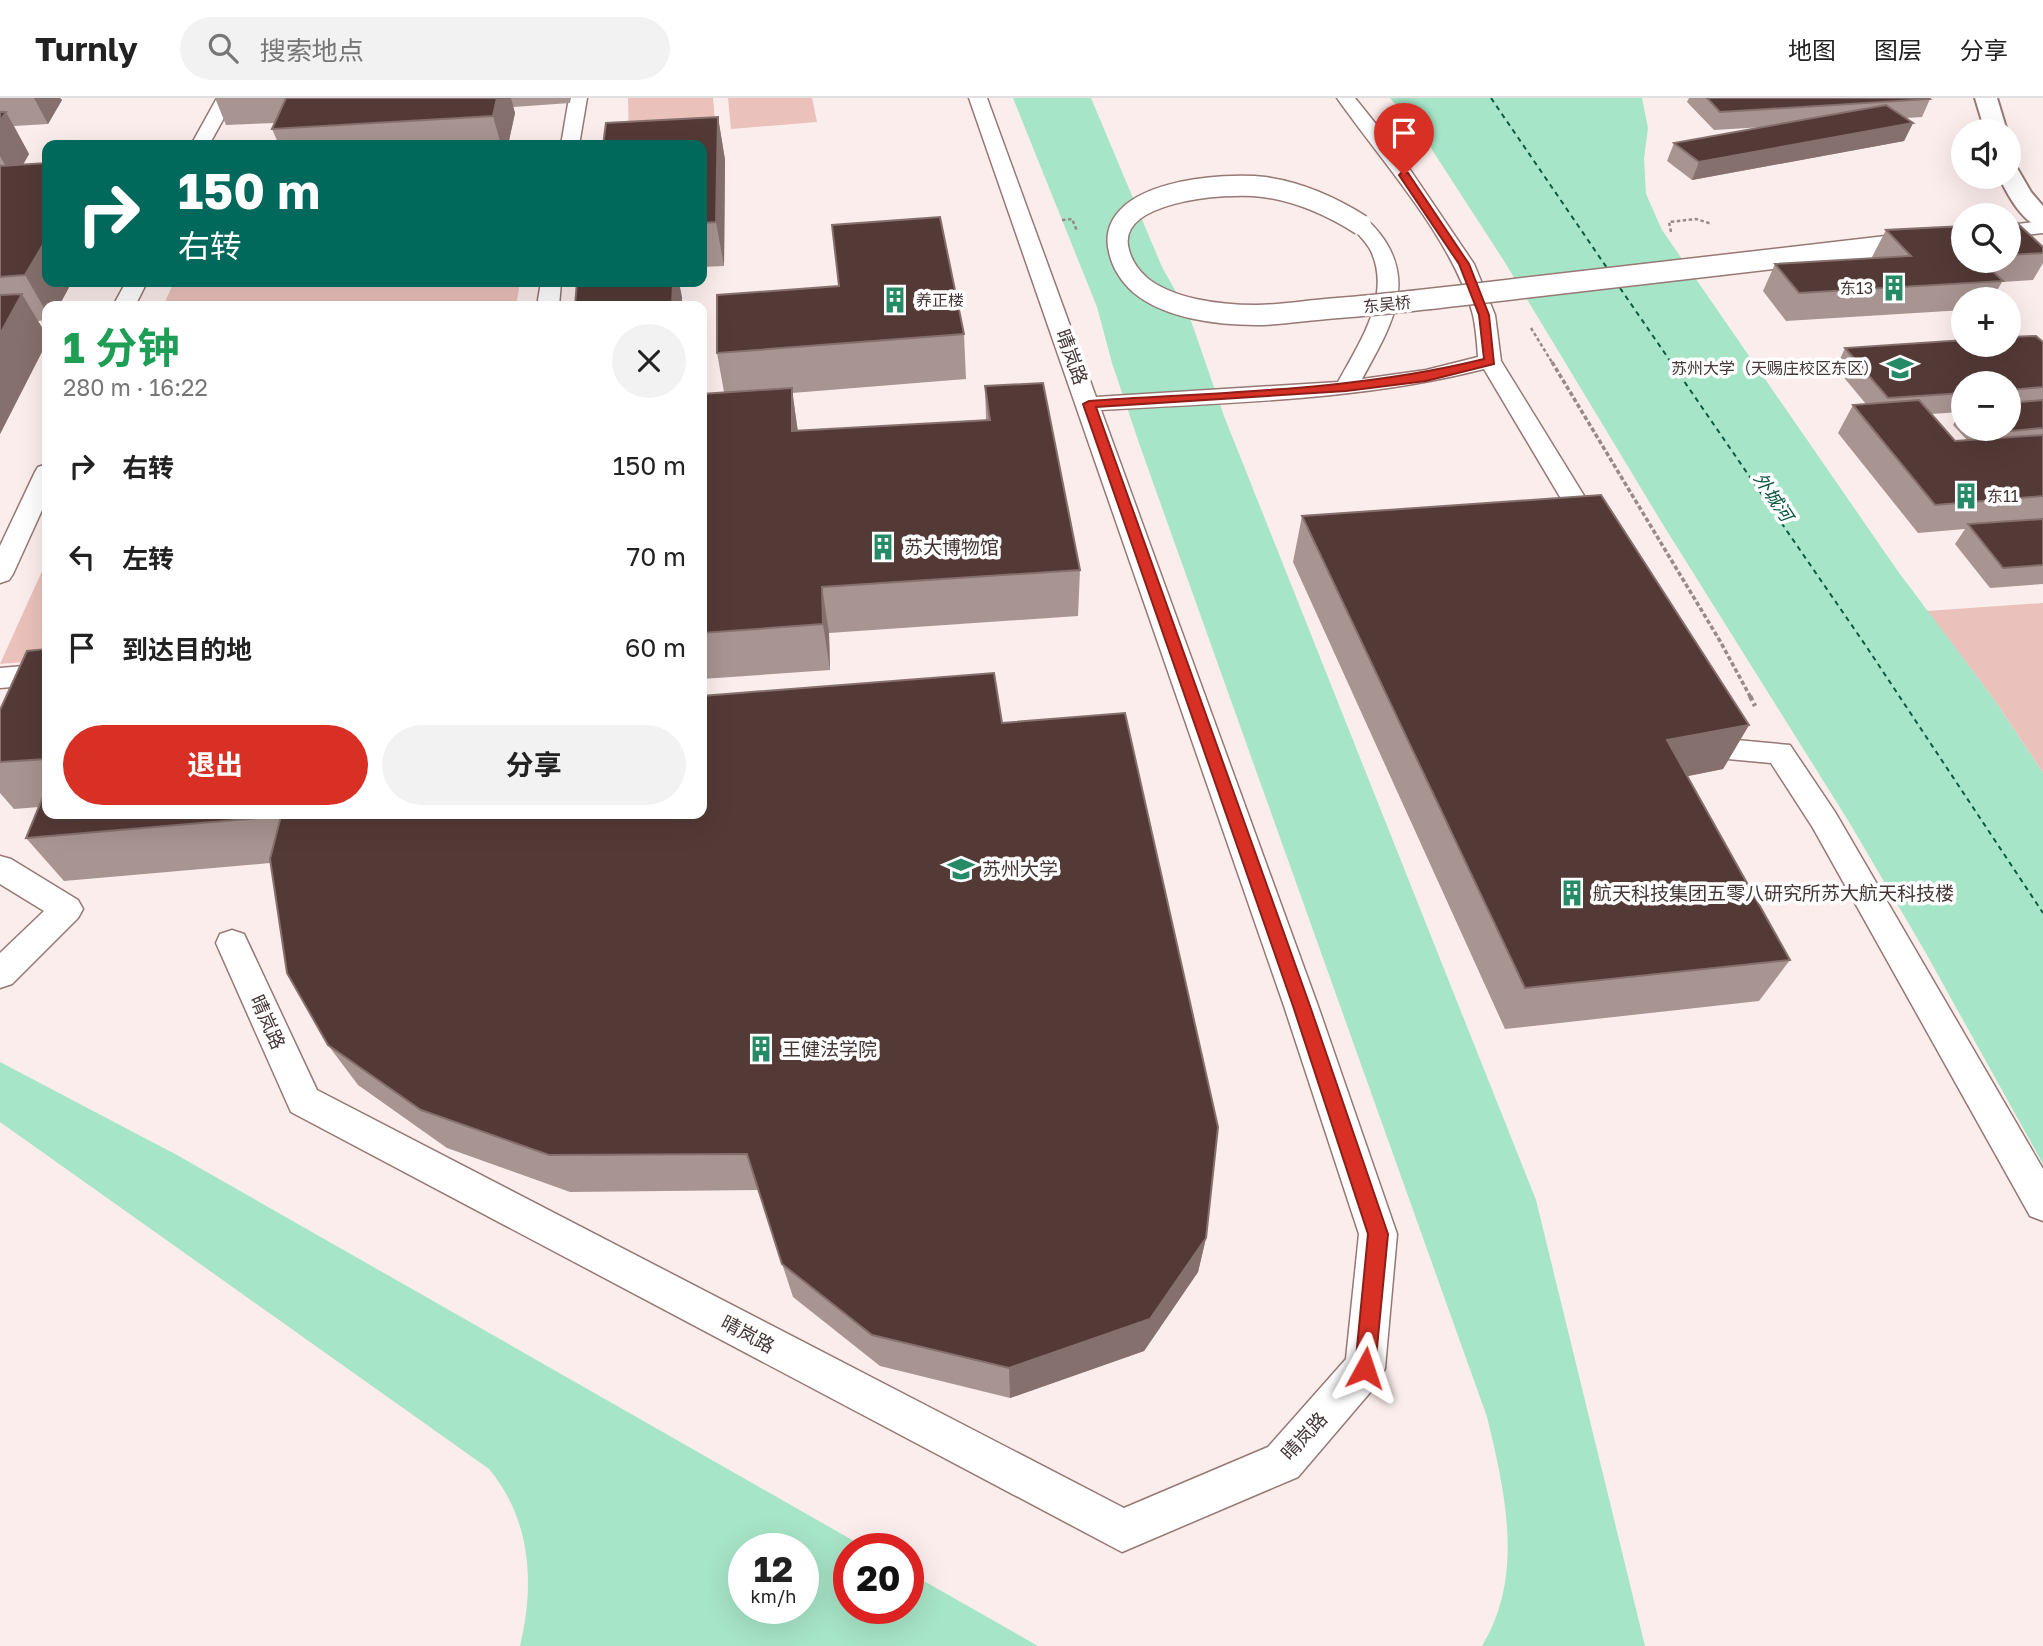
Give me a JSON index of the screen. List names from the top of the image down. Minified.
{"streets":{"lane":["东吴桥","晴岚路"]},"water":["外城河"],"places":{"building":["东13","养正楼","东11","苏大博物馆","航天科技集团五零八研究所苏大航天科技楼","王健法学院"],"school or university":["苏州大学（天赐庄校区东区）","苏州大学"]},"page":{"header":"Turnly","search":"搜索地点","nav":["地图","图层","分享"],"map_buttons":["+","−"],"turn":["150 m","右转"],"heading":["1 分钟","280 m · 16:22"],"list":[{"name":"右转","value":"150 m"},{"name":"左转","value":"70 m"},{"name":"到达目的地","value":"60 m"}],"buttons":["退出","分享"],"speed":"12 km/h","limit":"20"}}
